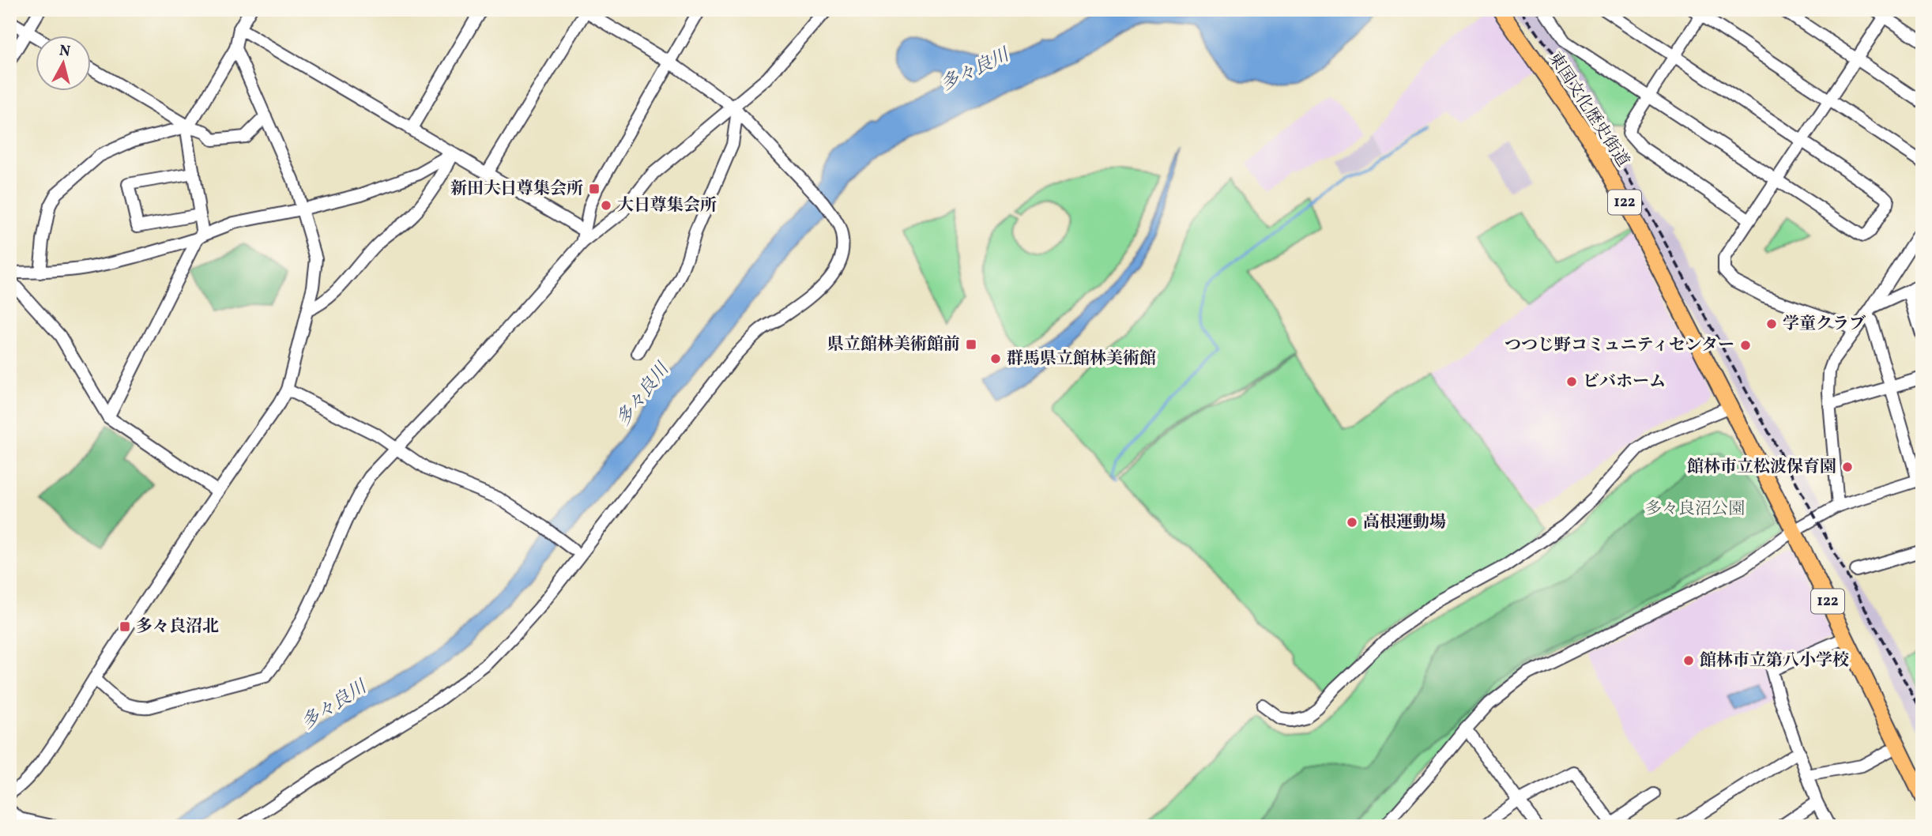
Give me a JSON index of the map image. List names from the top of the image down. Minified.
{"streets":{"highway":["東国文化歴史街道","122"]},"water":["多々良川"],"parks":["多々良沼公園"],"places":{"transit":["新田大日尊集会所","県立館林美術館前","多々良沼北"],"other":["大日尊集会所","学童クラブ","つつじ野コミュニティセンター","群馬県立館林美術館","ビバホーム","館林市立松波保育園","高根運動場","館林市立第八小学校"]},"north":"top"}
